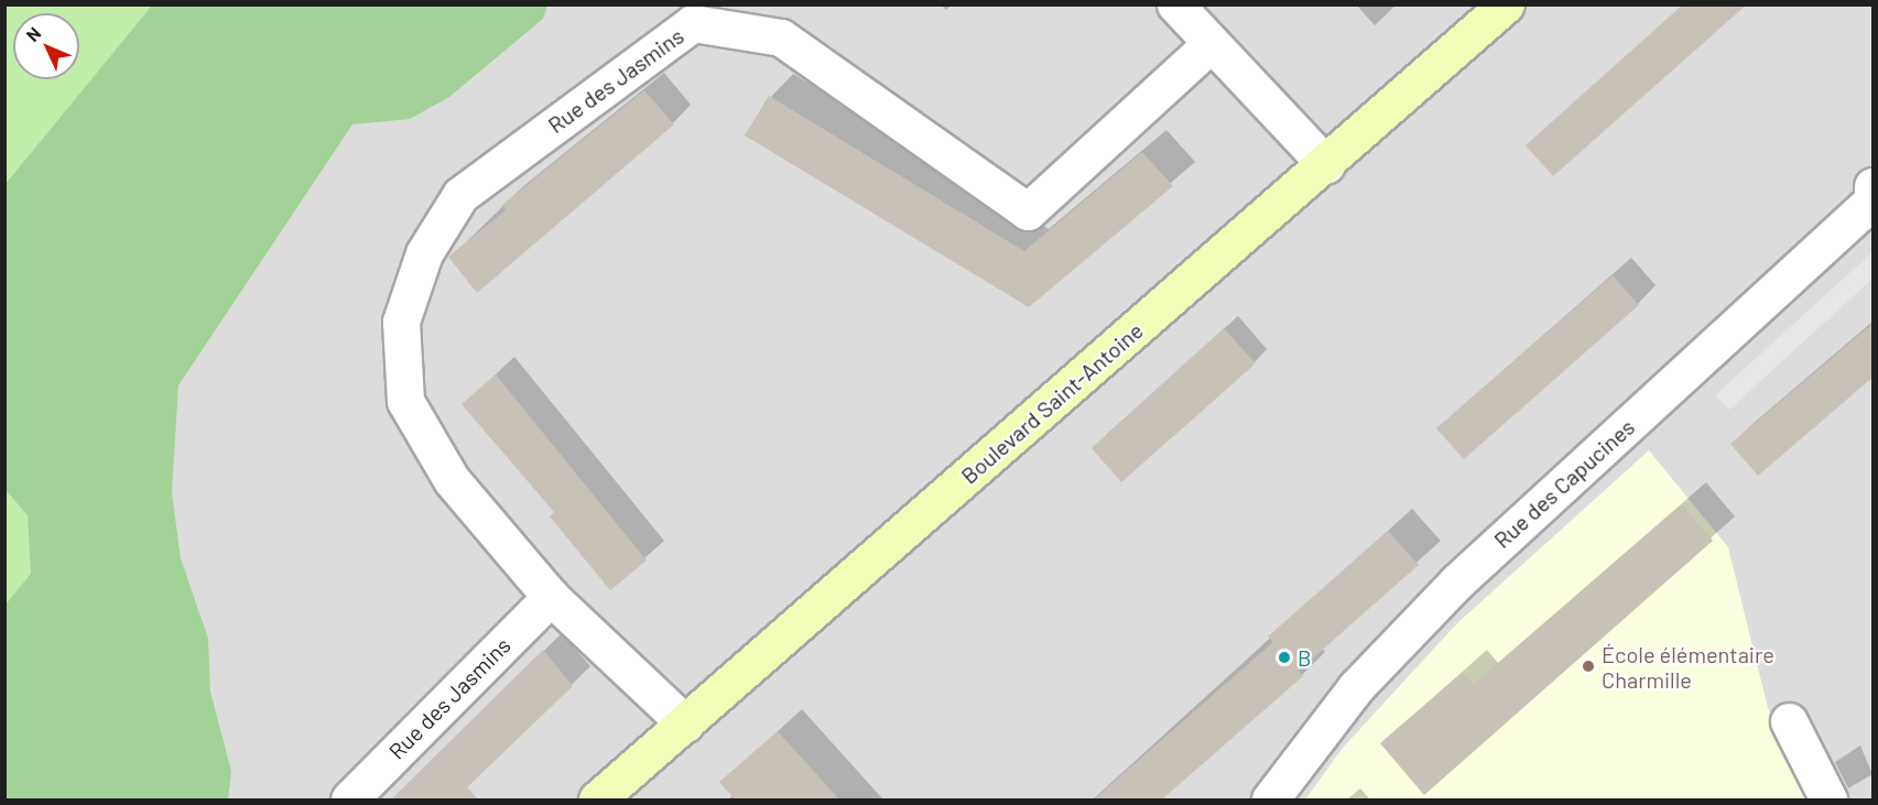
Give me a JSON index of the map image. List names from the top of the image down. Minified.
{"streets":{"street":["Rue des Jasmins","Boulevard Saint-Antoine","Rue des Capucines"]},"crossings":[["Rue des Jasmins","Boulevard Saint-Antoine"]],"places":["B","École élémentaire Charmille"],"north":"top left"}
